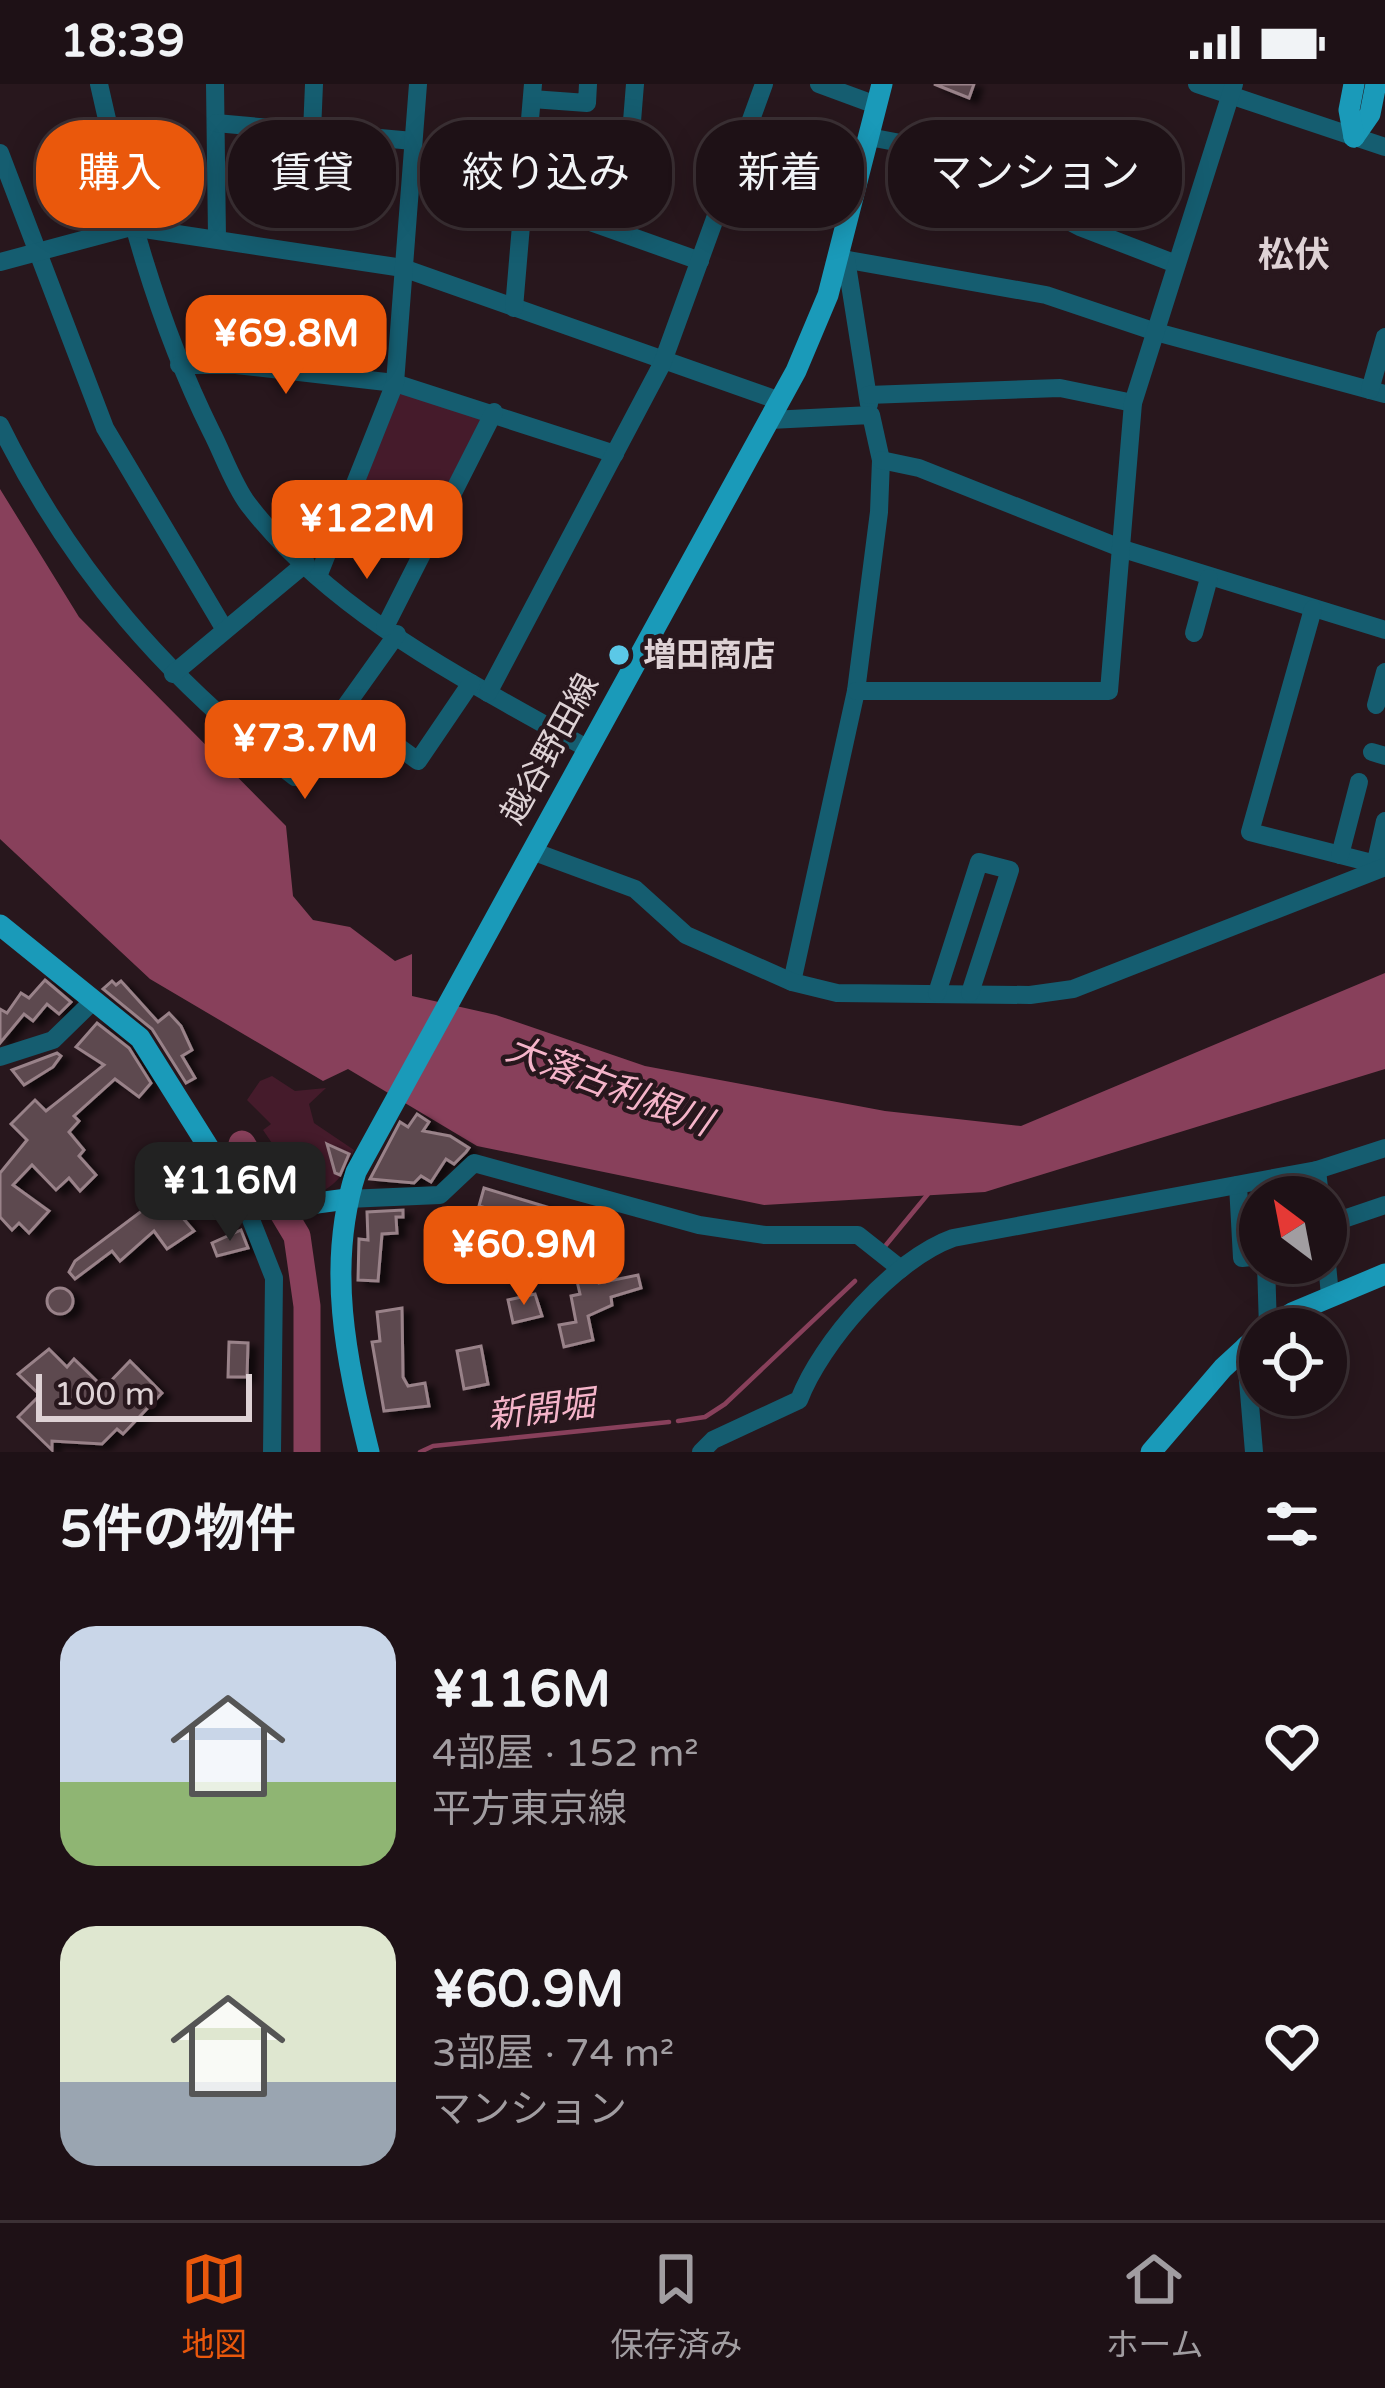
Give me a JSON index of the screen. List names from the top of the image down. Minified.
{"streets":{"main road":["越谷野田線"]},"districts":["松伏"],"water":["大落古利根川","新開堀"],"places":["増田商店"],"scale_bar":"100 m","north":"top left","page":{"status":"18:39","chip":["購入","賃貸","絞り込み","新着","マンション"],"price":["¥69.8M","¥122M","¥73.7M","¥116M","¥60.9M"],"scale":"100 m","heading":"5件の物件","list":[{"name":"¥116M","note":"4部屋 · 152 m² · 平方東京線"},{"name":"¥60.9M","note":"3部屋 · 74 m² · マンション"}],"tabs":["地図","保存済み","ホーム"]}}
